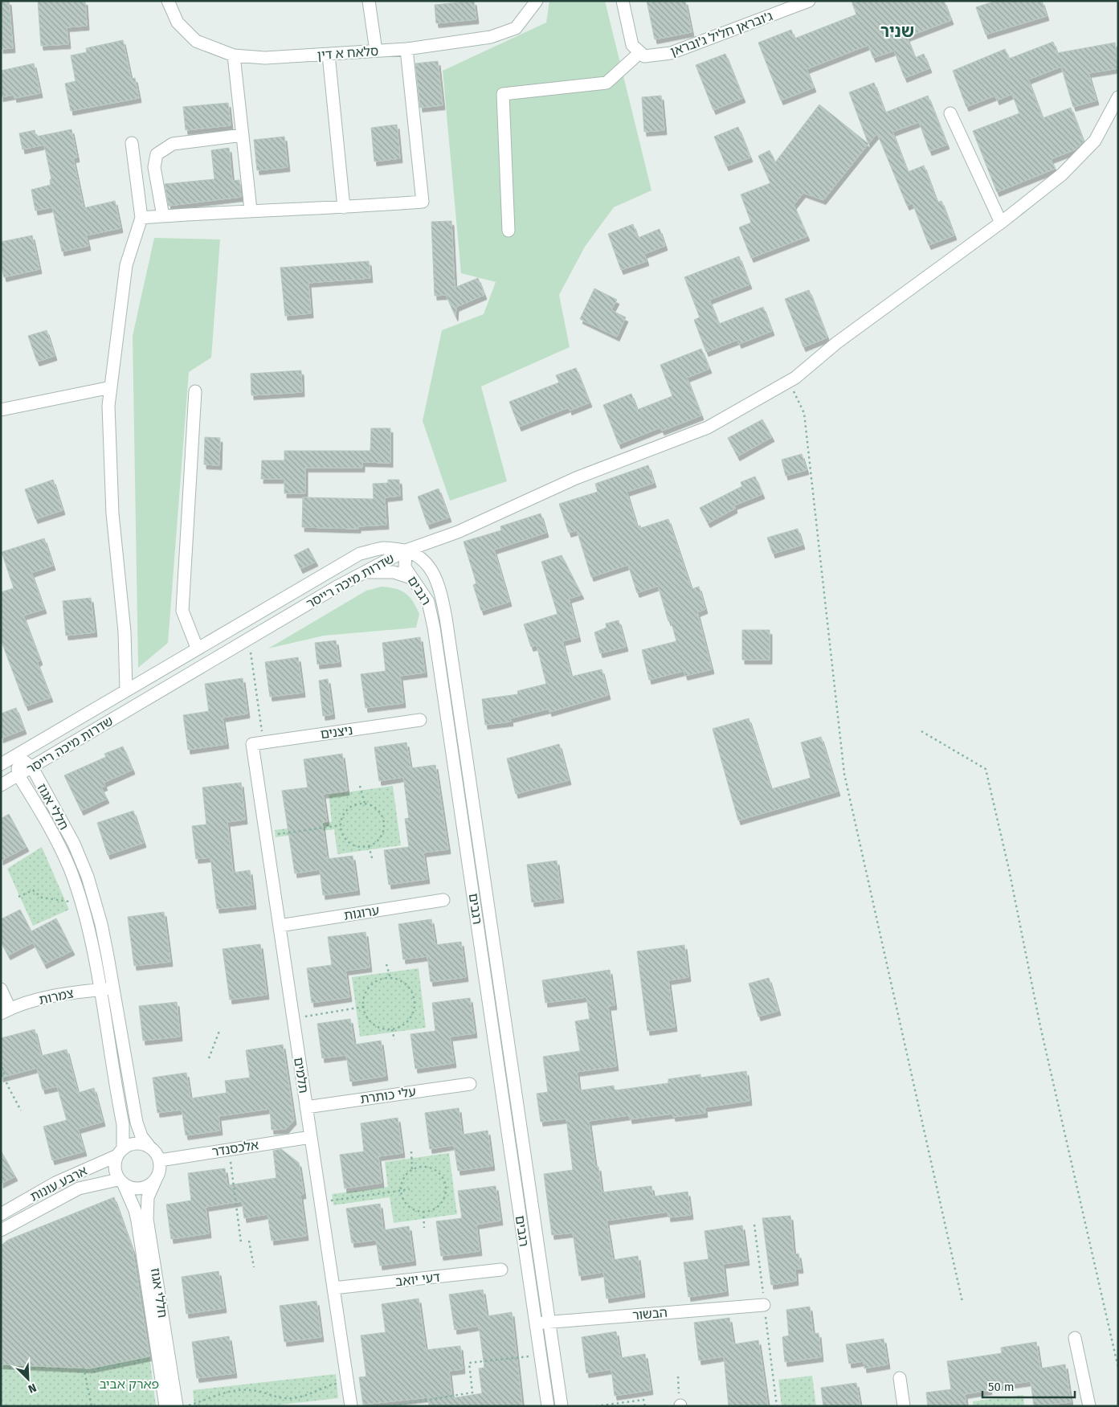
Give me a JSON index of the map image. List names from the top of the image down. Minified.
{"streets":{"street":["ג'ובראן חליל ג'ובראן","סלאח א דין","שדרות מיכה רייסר","רגבים","ניצנים","חללי אגוז","ערוגות","צמרות","תלמים","עלי כותרת","אלכסנדר","ארבע עונות","דעי יואב","הבשור"]},"crossings":[["שדרות מיכה רייסר","רגבים"],["שדרות מיכה רייסר","חללי אגוז"],["רגבים","הבשור"],["ניצנים","תלמים"],["חללי אגוז","צמרות"],["חללי אגוז","אלכסנדר"],["חללי אגוז","ארבע עונות"],["ערוגות","תלמים"],["תלמים","עלי כותרת"],["תלמים","אלכסנדר"],["תלמים","דעי יואב"],["אלכסנדר","ארבע עונות"]],"districts":["שניר"],"parks":["פארק אביב"],"scale_bar":"50 m","north":"bottom right"}
